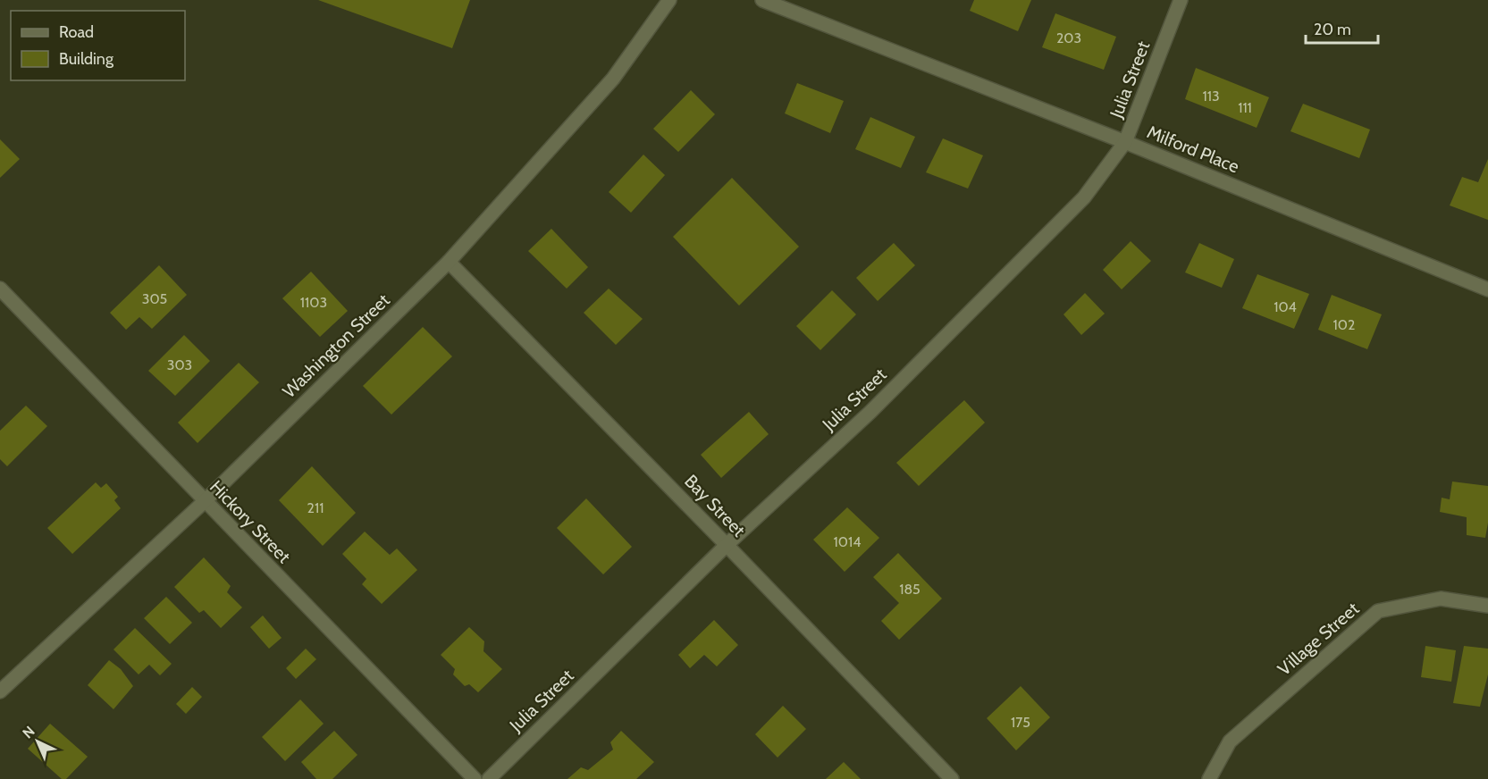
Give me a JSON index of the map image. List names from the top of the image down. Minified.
{"streets":{"street":["Julia Street","Milford Place","Washington Street","Bay Street","Hickory Street","Village Street"]},"crossings":[["Julia Street","Milford Place"],["Julia Street","Bay Street"],["Washington Street","Bay Street"],["Washington Street","Hickory Street"]],"house_numbers":["203","113","111","305","1103","104","102","303","211","1014","185","175"],"legend":["Road","Building"],"scale_bar":"20 m","north":"top left"}
